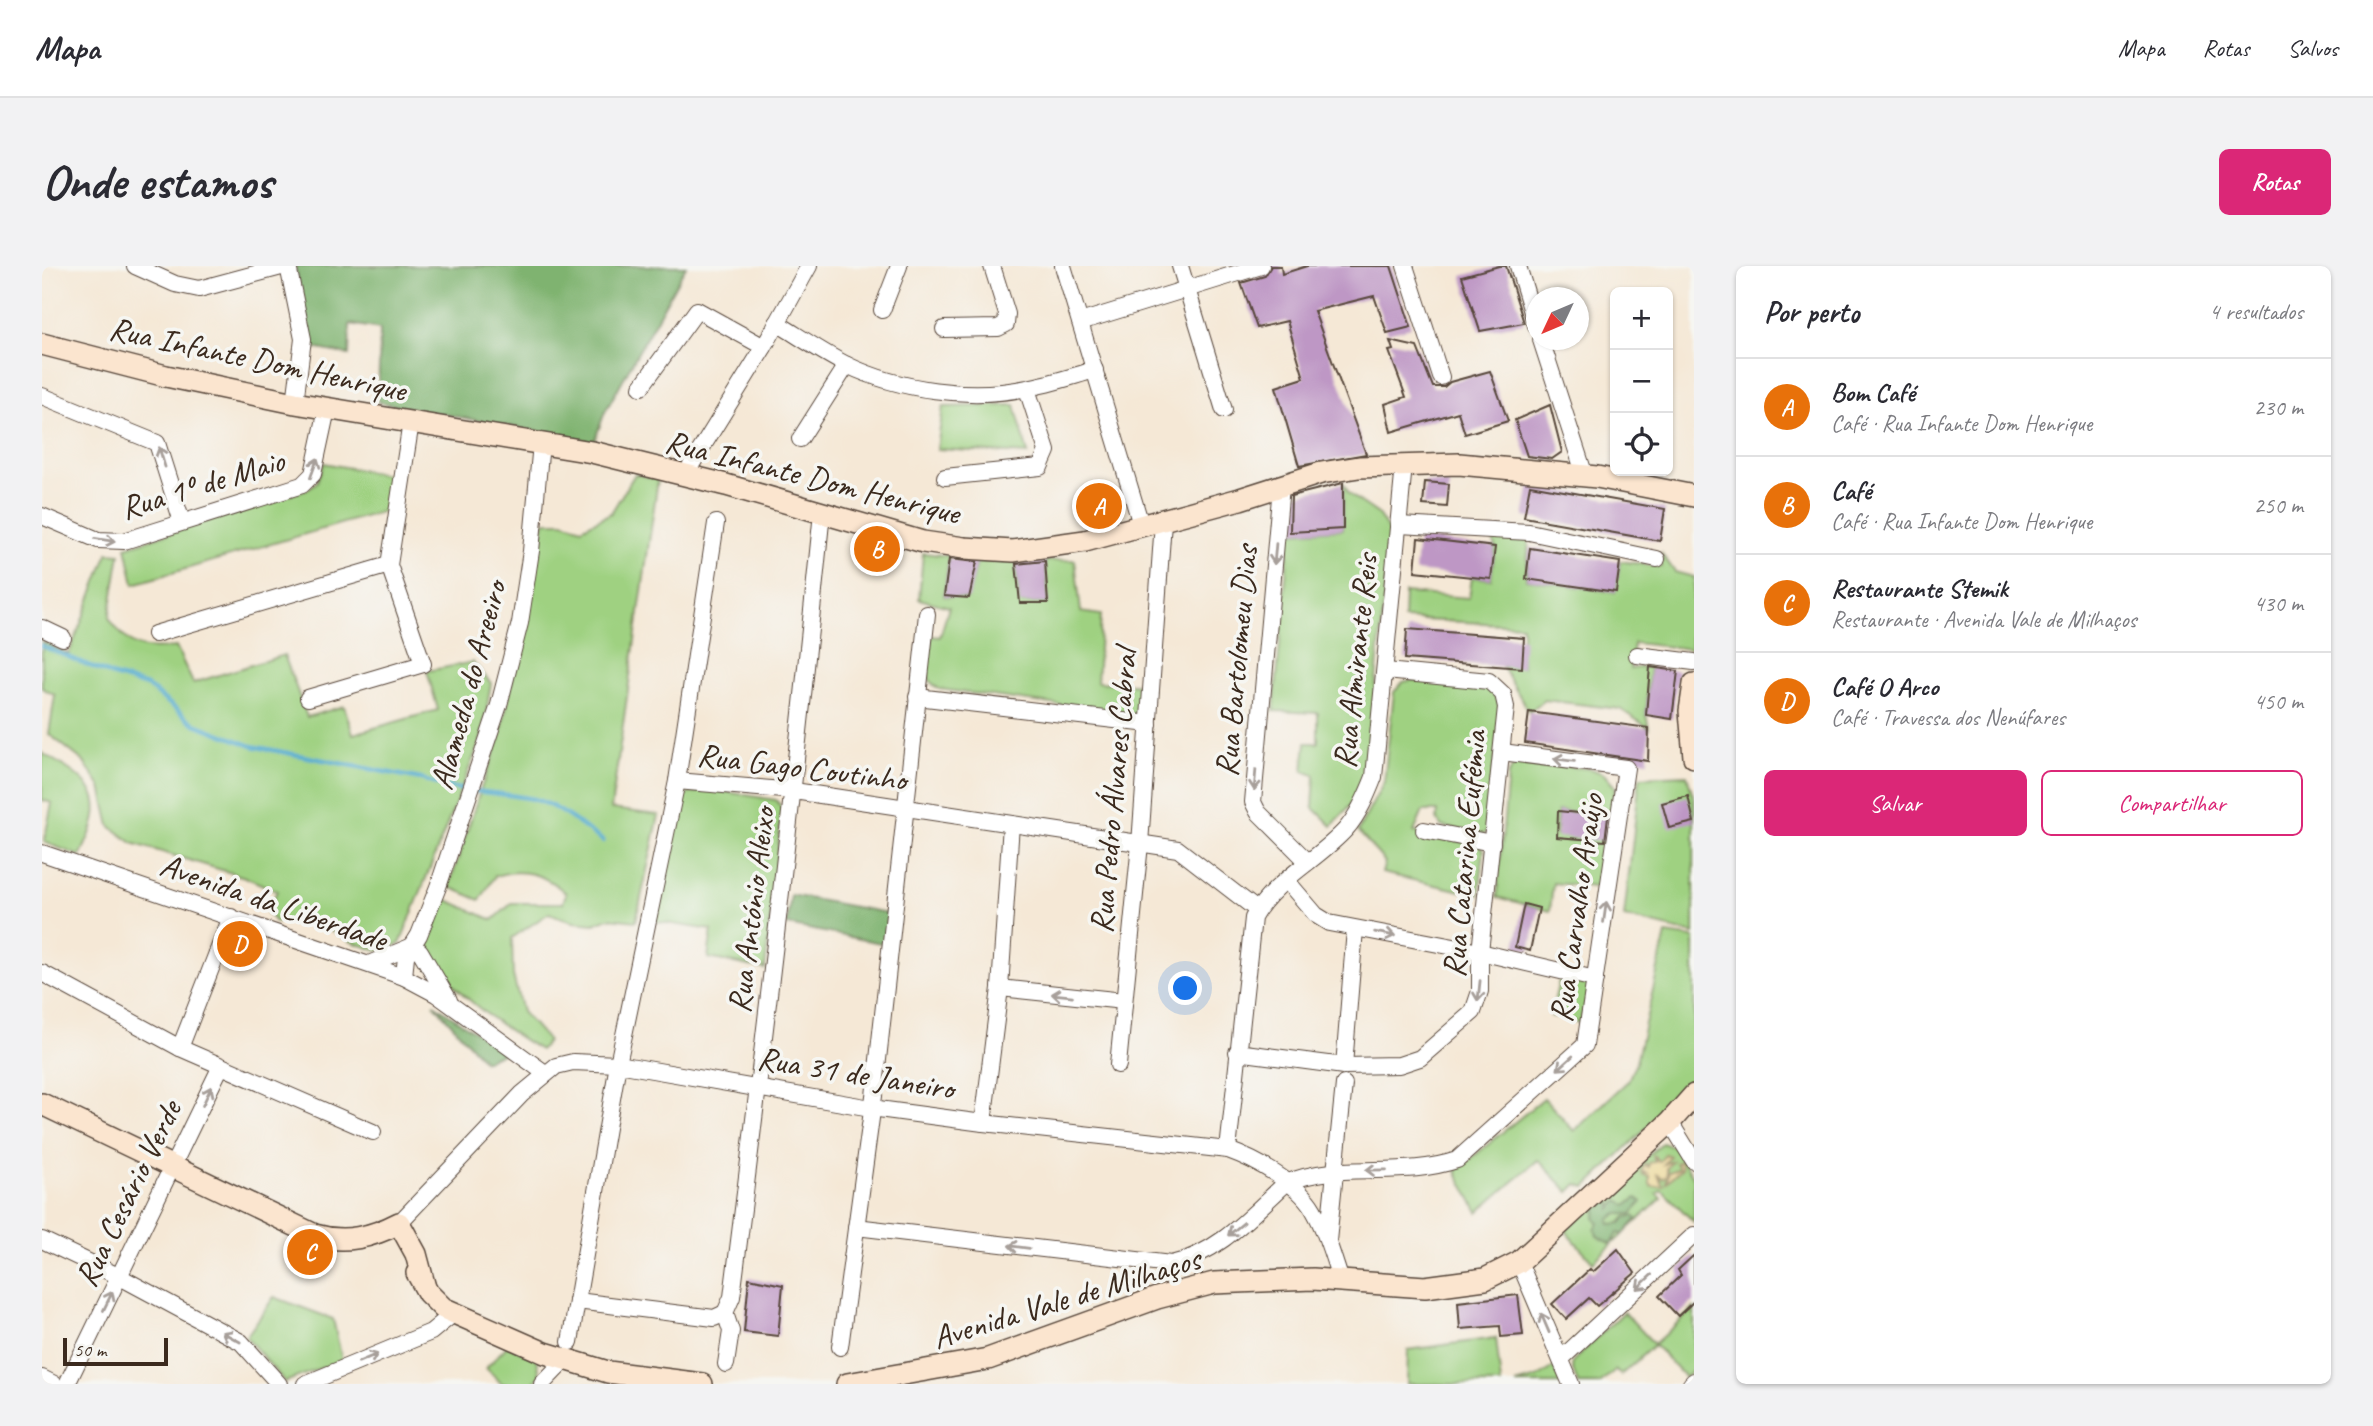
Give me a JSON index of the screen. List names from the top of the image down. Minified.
{"streets":{"street":["Rua Infante Dom Henrique","Rua 1º de Maio","Rua Bartolomeu Dias","Rua Almirante Reis","Alameda do Areeiro","Rua Gago Coutinho","Rua Pedro Álvares Cabral","Rua Catarina Eufémia","Avenida da Liberdade","Rua Carvalho Araújo","Rua António Aleixo","Rua 31 de Janeiro","Rua Cesário Verde","Avenida Vale de Milhaços"]},"crossings":[["Rua Infante Dom Henrique","Rua 1º de Maio"],["Rua Infante Dom Henrique","Rua Bartolomeu Dias"],["Rua Infante Dom Henrique","Rua Almirante Reis"],["Rua Infante Dom Henrique","Alameda do Areeiro"],["Rua Infante Dom Henrique","Rua Pedro Álvares Cabral"],["Rua Infante Dom Henrique","Rua António Aleixo"],["Rua Bartolomeu Dias","Rua Almirante Reis"],["Rua Almirante Reis","Rua Gago Coutinho"],["Rua Almirante Reis","Rua Catarina Eufémia"],["Alameda do Areeiro","Avenida da Liberdade"],["Rua Gago Coutinho","Rua Pedro Álvares Cabral"],["Rua Gago Coutinho","Rua António Aleixo"],["Rua Gago Coutinho","Rua 31 de Janeiro"],["Rua Catarina Eufémia","Rua Carvalho Araújo"],["Avenida da Liberdade","Rua 31 de Janeiro"],["Rua Carvalho Araújo","Rua 31 de Janeiro"],["Rua António Aleixo","Rua 31 de Janeiro"],["Rua 31 de Janeiro","Avenida Vale de Milhaços"]],"one_way":["Rua Bartolomeu Dias","Rua Cesário Verde"],"scale_bar":"50 m","north":"bottom left","page":{"header":"Mapa","nav":["Mapa","Rotas","Salvos"],"buttons":["Rotas",["Salvar","Compartilhar"]],"title":"Onde estamos","heading":["Por perto","4 resultados"],"map_buttons":["+","−"],"list":[{"mark":"A","name":"Bom Café","note":"Café · Rua Infante Dom Henrique","value":"230 m"},{"mark":"B","name":"Café","note":"Café · Rua Infante Dom Henrique","value":"250 m"},{"mark":"C","name":"Restaurante Stemik","note":"Restaurante · Avenida Vale de Milhaços","value":"430 m"},{"mark":"D","name":"Café O Arco","note":"Café · Travessa dos Nenúfares","value":"450 m"}],"pins":["A","B","D","C"],"scale":"50 m"}}
